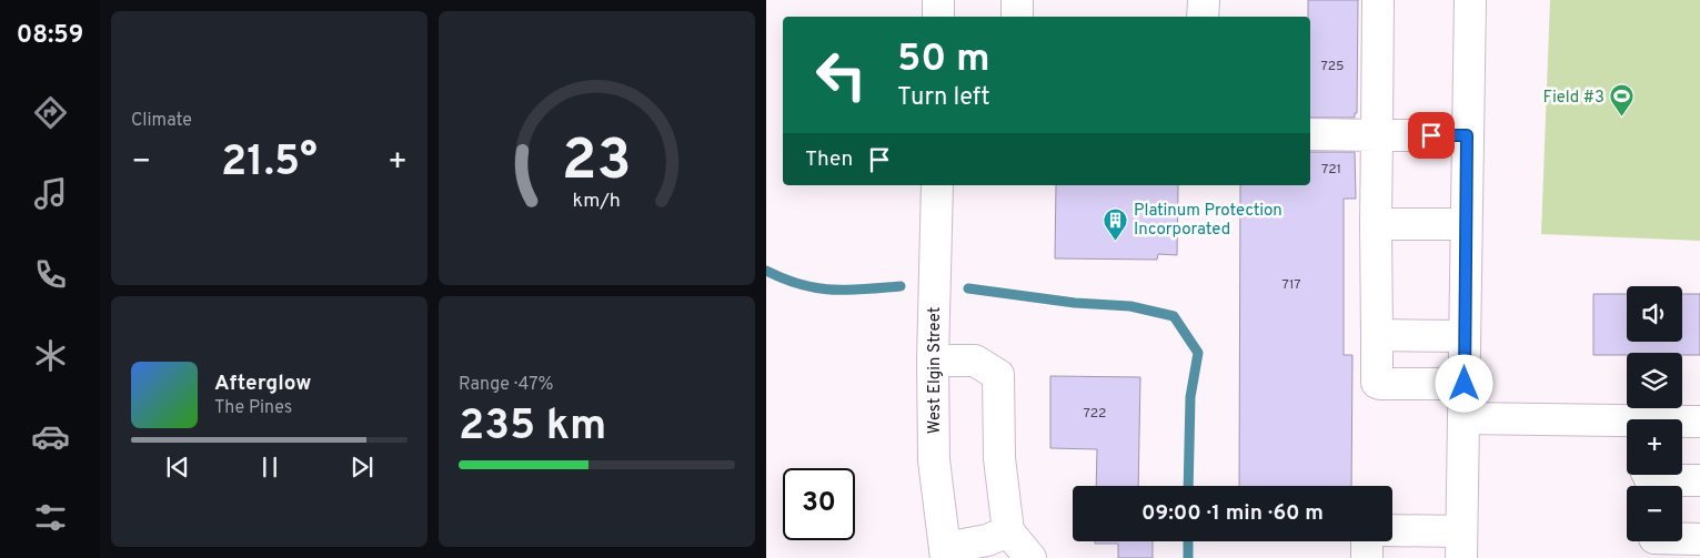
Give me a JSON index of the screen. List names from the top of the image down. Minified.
{"streets":{"street":["West Elgin Street"]},"places":{"sports":["Field #3"],"building":["Platinum Protection Incorporated"]},"house_numbers":["725","721","717","722"],"page":{"tabs":"08:59","tile":["Climate",["Range · 47%","235 km"]],"turn":["50 m","Turn left"],"then":"Then","heat":["−","21.5°","+"],"map_buttons":["+","−"],"song":["Afterglow","The Pines"],"limit":"30","trip":"09:00 · 1 min · 60 m","gauge":["23","km/h"]}}
